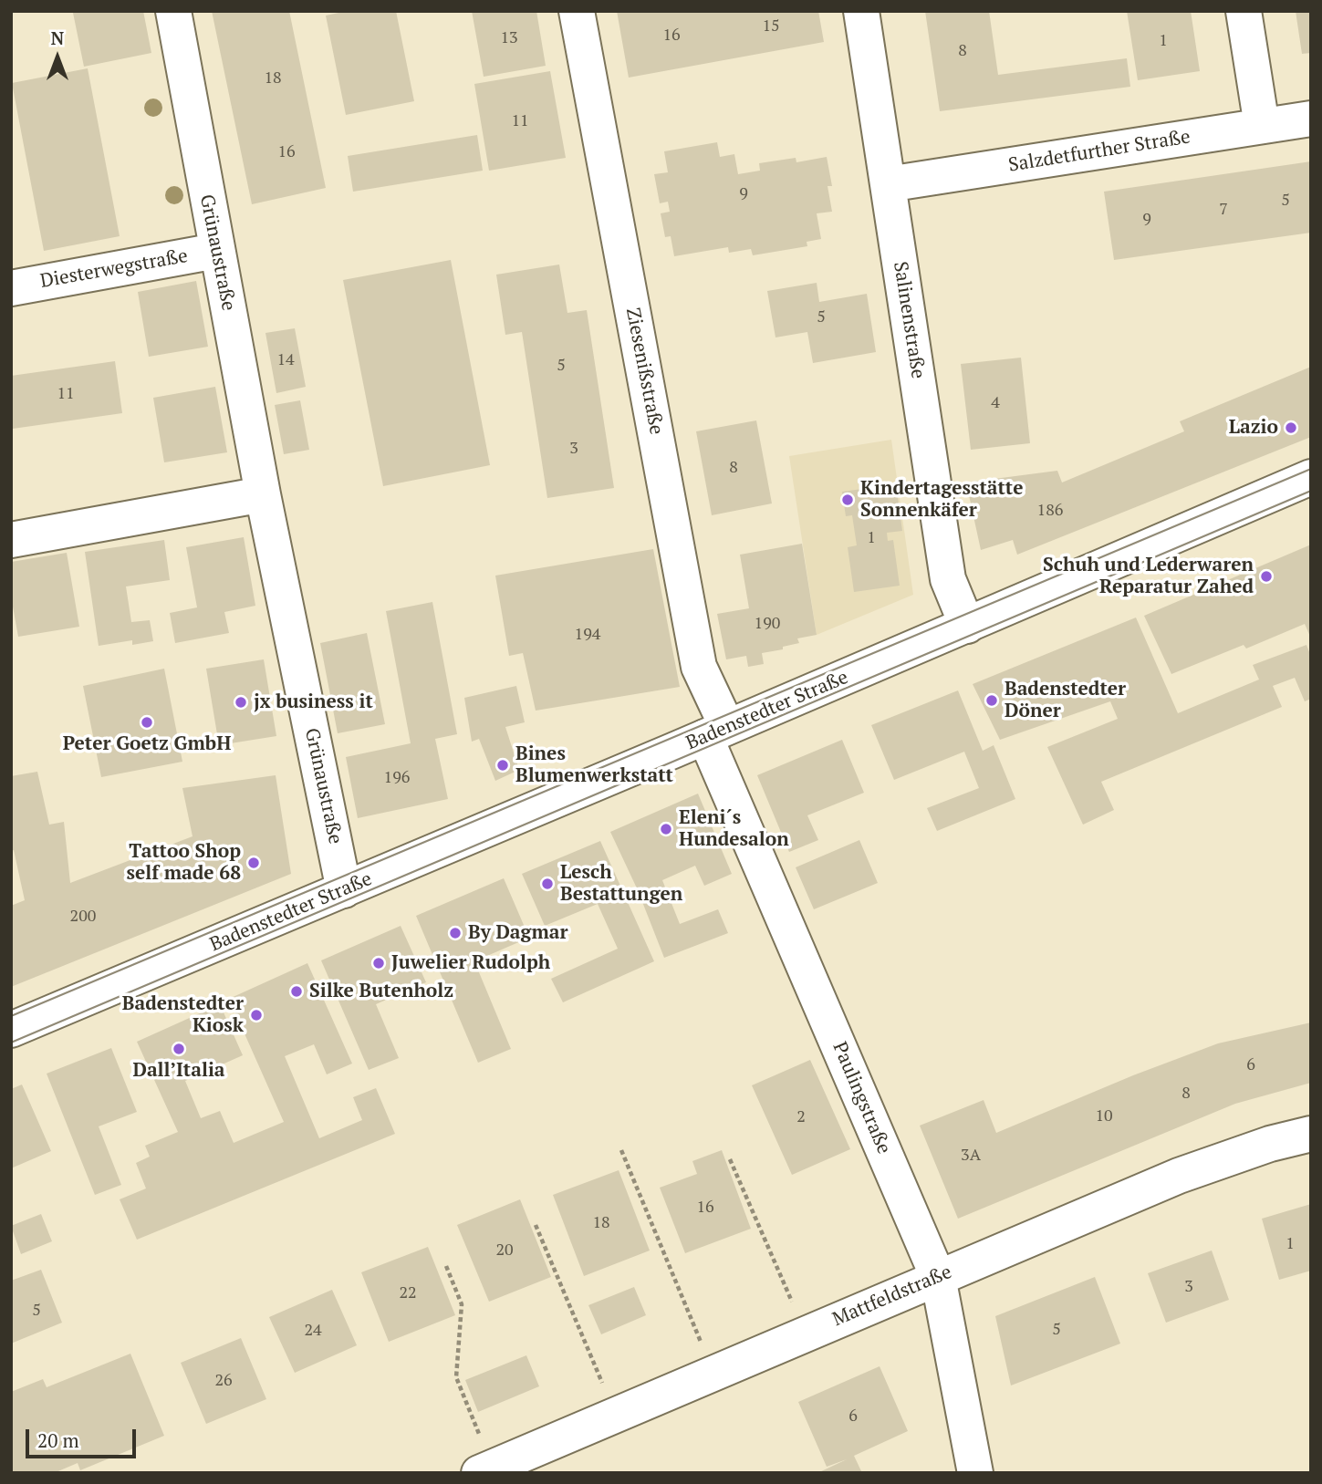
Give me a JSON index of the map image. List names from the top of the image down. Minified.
{"streets":{"street":["Salzdetfurther Straße","Grünaustraße","Diesterwegstraße","Salinenstraße","Ziesenißstraße","Badenstedter Straße","Paulingstraße","Mattfeldstraße"]},"crossings":[["Salzdetfurther Straße","Salinenstraße"],["Grünaustraße","Diesterwegstraße"],["Grünaustraße","Badenstedter Straße"],["Salinenstraße","Badenstedter Straße"],["Ziesenißstraße","Badenstedter Straße"],["Ziesenißstraße","Paulingstraße"],["Badenstedter Straße","Paulingstraße"],["Paulingstraße","Mattfeldstraße"]],"places":["Lazio","Kindertagesstätte Sonnenkäfer","Schuh und Lederwaren Reparatur Zahed","Badenstedter Döner","jx business it","Peter Goetz GmbH","Bines Blumenwerkstatt","Eleni´s Hundesalon","Tattoo Shop self made 68","Lesch Bestattungen","By Dagmar","Juwelier Rudolph","Silke Butenholz","Badenstedter Kiosk","Dall’Italia"],"house_numbers":["15","16","13","1","8","18","11","16","9","5","7","9","5","14","5","11","4","3","8","186","1","190","194","196","200","6","8","10","2","3A","16","18","1","20","3","22","5","5","24","26","6"],"scale_bar":"20 m","north":"top"}
